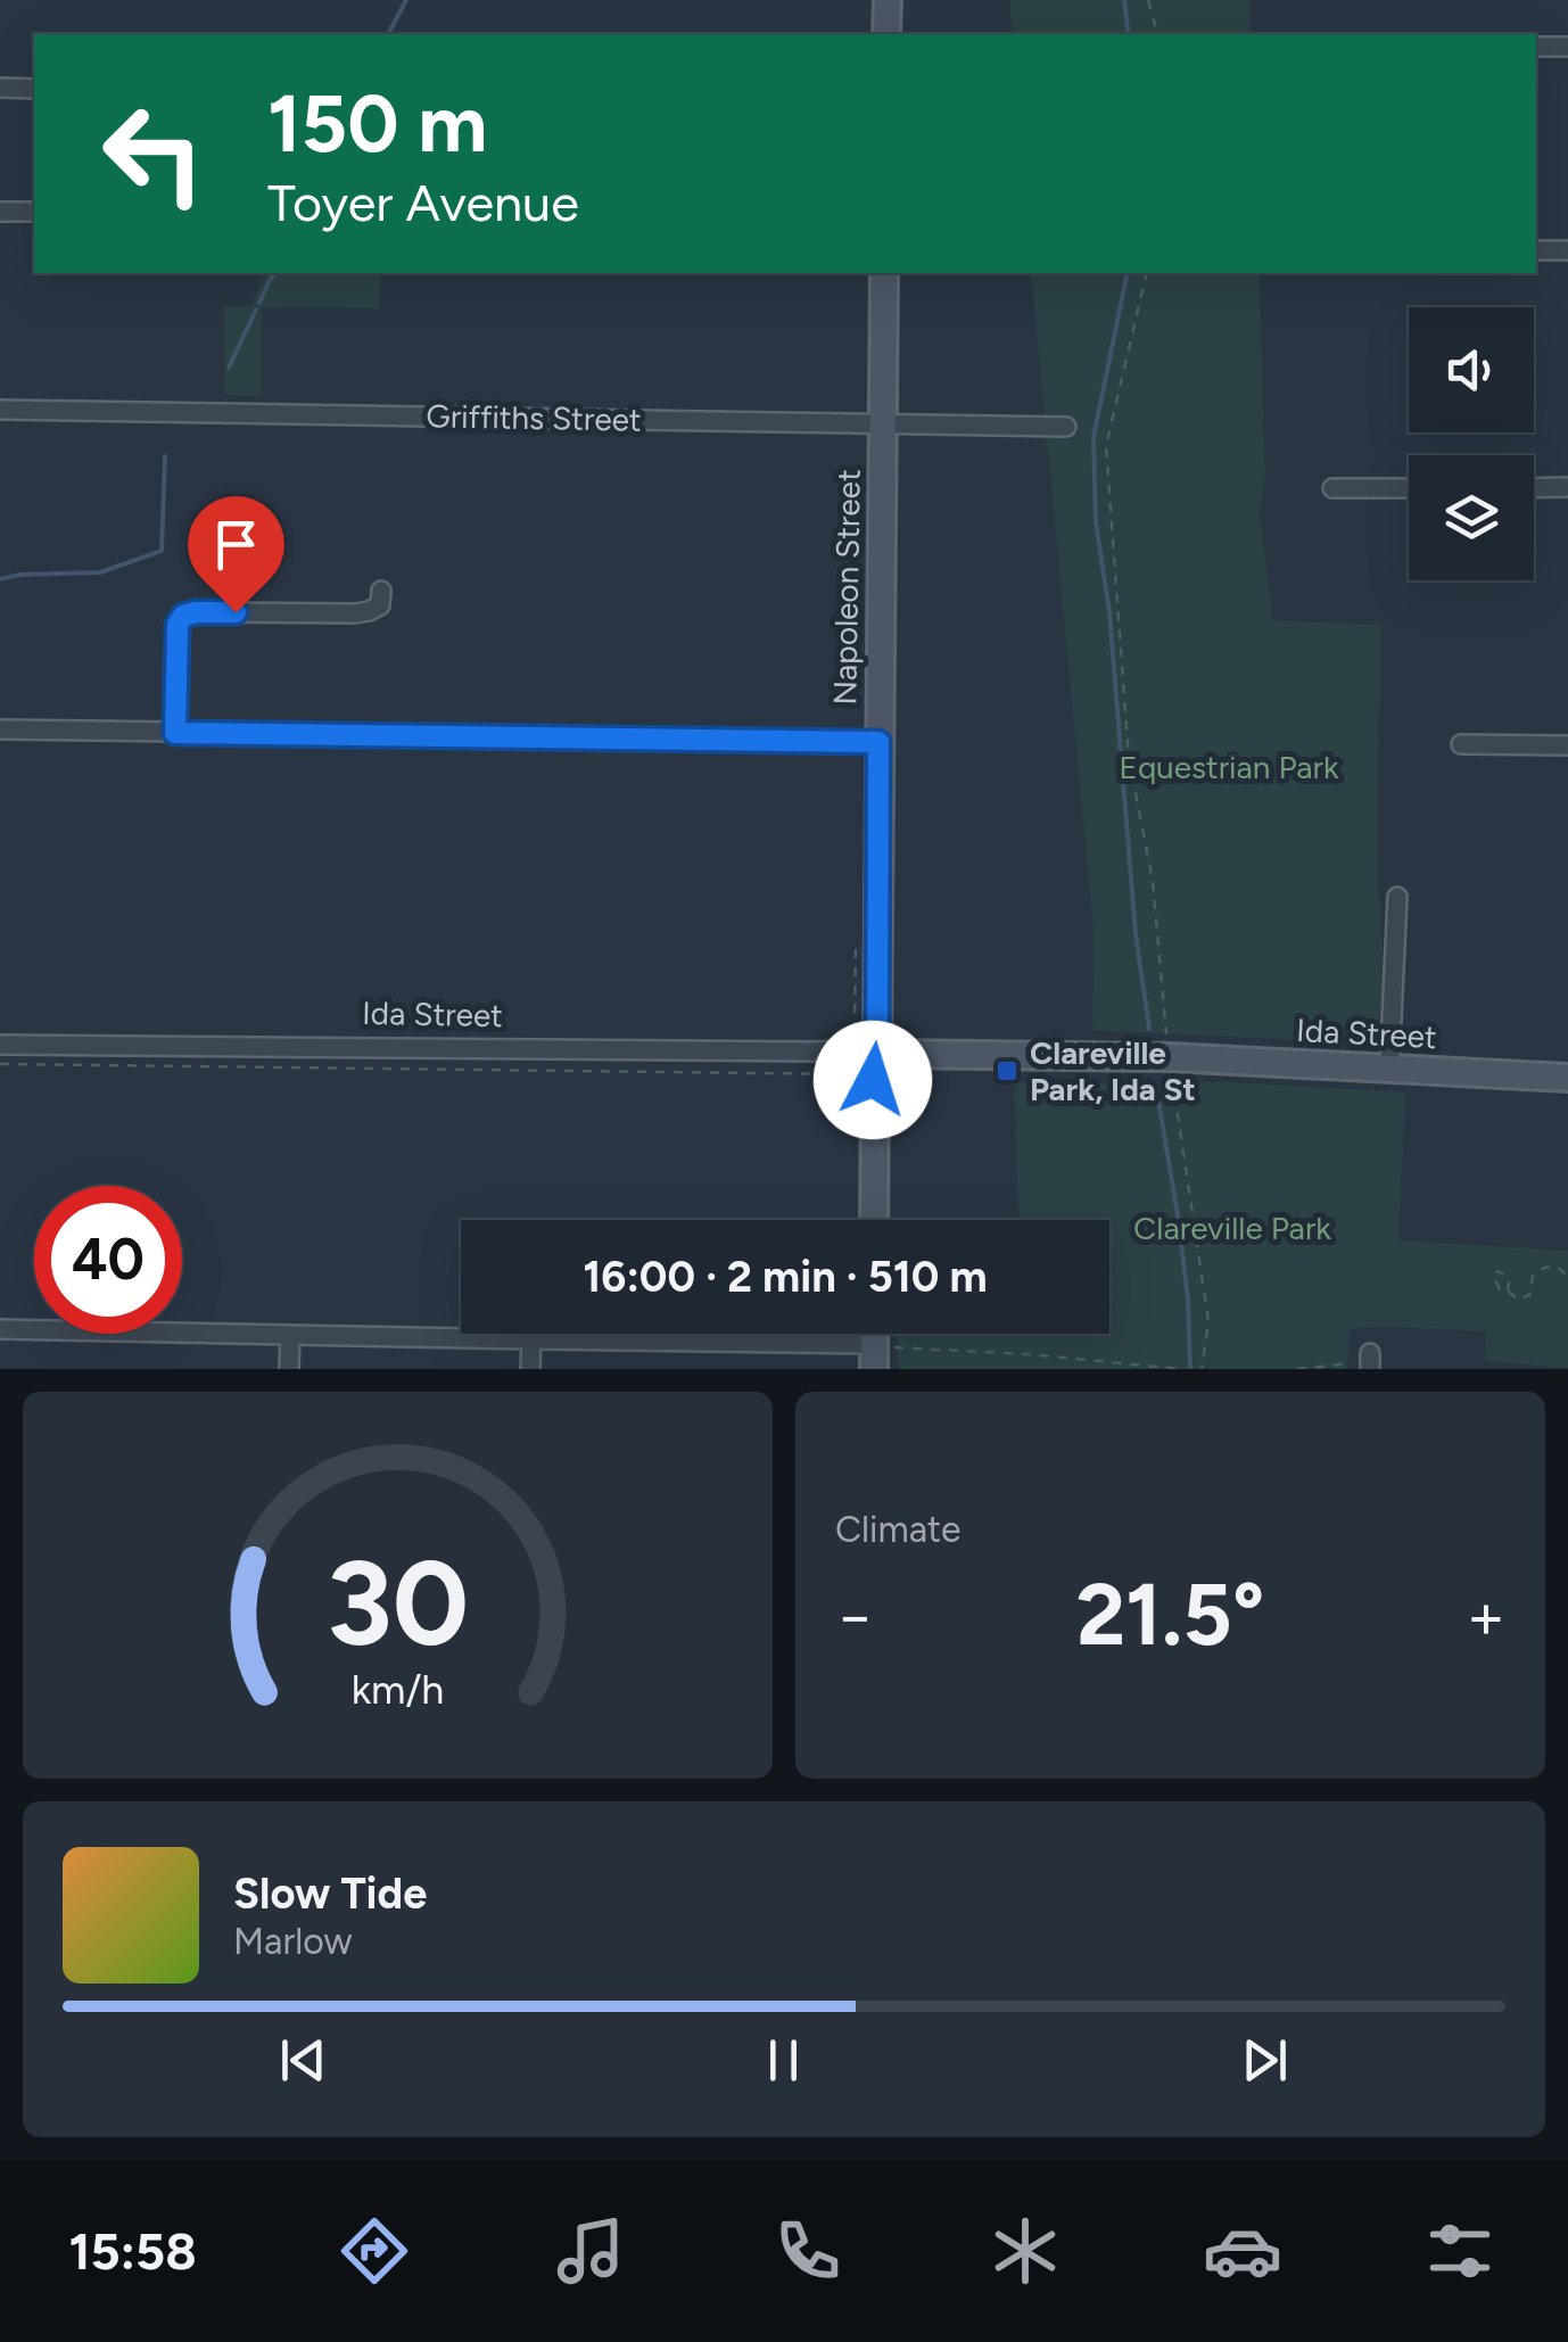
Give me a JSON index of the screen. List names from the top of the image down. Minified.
{"streets":{"street":["Griffiths Street","Napoleon Street","Ida Street"]},"crossings":[["Griffiths Street","Napoleon Street"],["Napoleon Street","Ida Street"]],"parks":["Equestrian Park","Clareville Park"],"places":{"transit":["Clareville Park, Ida St"]},"page":{"turn":["150 m","Toyer Avenue"],"limit":"40","trip":"16:00 · 2 min · 510 m","tile":"Climate","heat":["−","21.5°","+"],"song":["Slow Tide","Marlow"],"tabs":"15:58","gauge":["30","km/h"]}}
